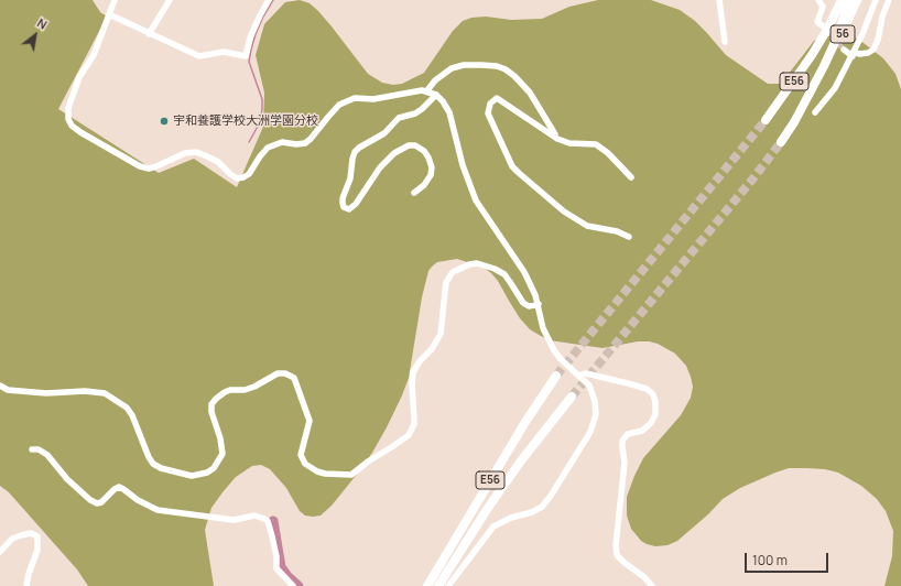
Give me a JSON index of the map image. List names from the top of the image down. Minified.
{"streets":{"highway":["56","E56"]},"crossings":[["56","E56"]],"places":["宇和養護学校大洲学園分校"],"scale_bar":"100 m","north":"top right"}
